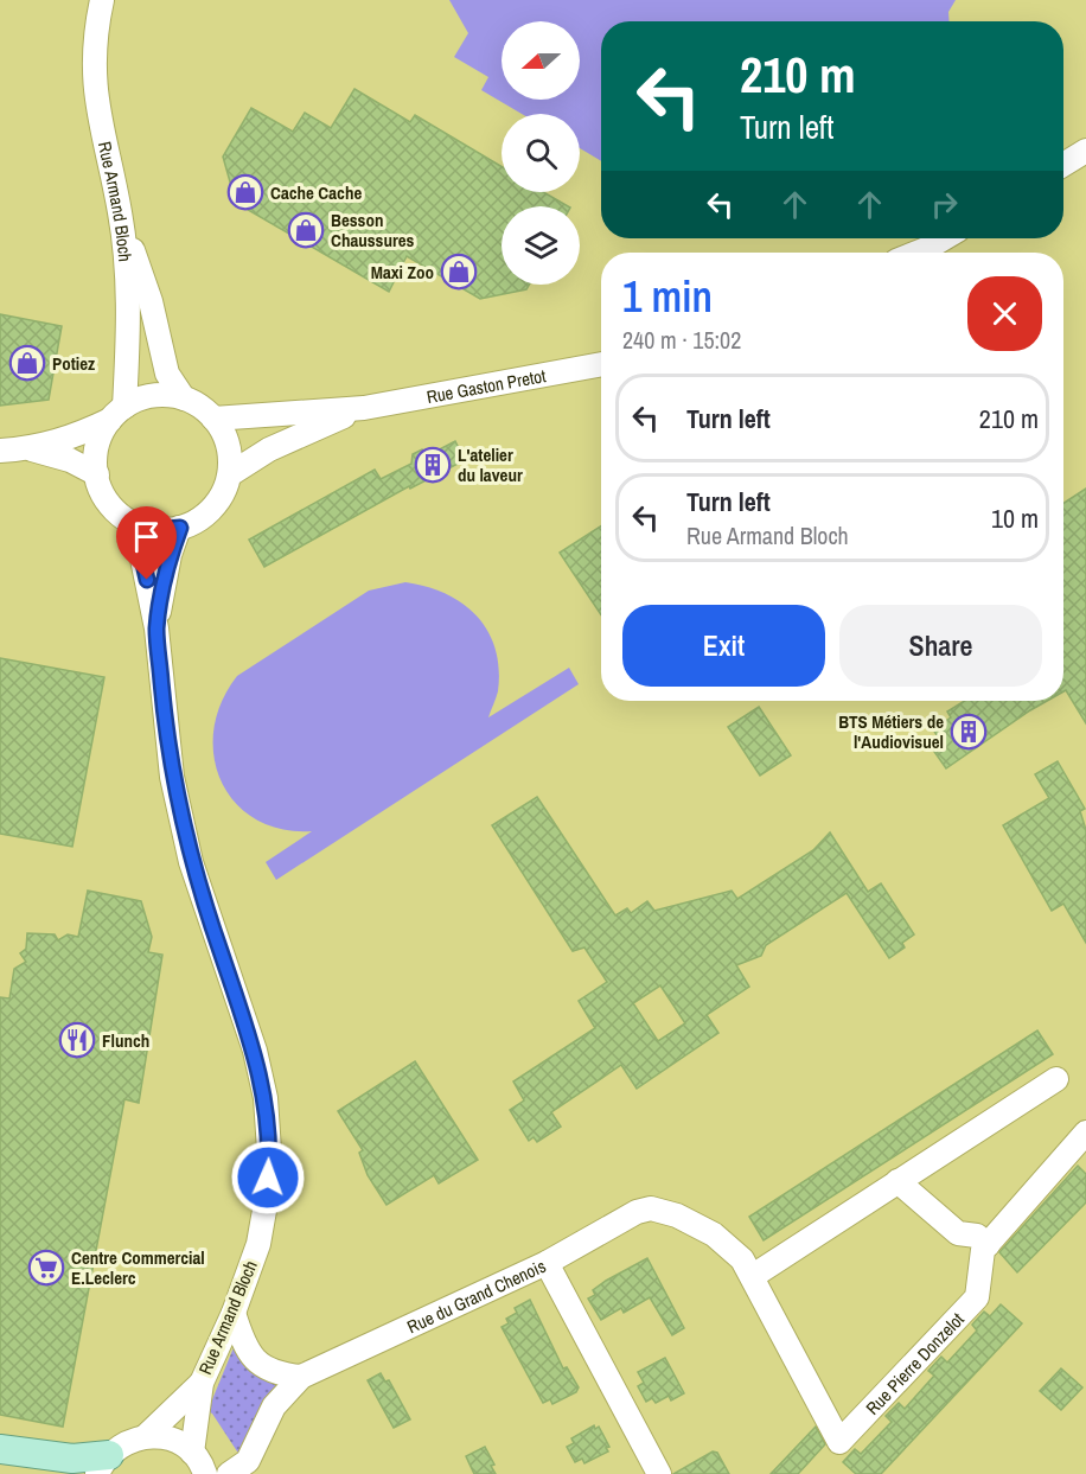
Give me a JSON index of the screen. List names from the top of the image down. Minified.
{"streets":{"street":["Rue Armand Bloch","Rue Gaston Pretot","Rue du Grand Chenois","Rue Pierre Donzelot"]},"crossings":[["Rue Armand Bloch","Rue Gaston Pretot"],["Rue du Grand Chenois","Rue Pierre Donzelot"]],"places":{"shop":["Cache Cache","Besson Chaussures","Maxi Zoo","Potiez"],"building":["L'atelier du laveur","BTS Métiers de l'Audiovisuel"],"restaurant":["Flunch"],"supermarket":["Centre Commercial E.Leclerc"]},"north":"left","page":{"turn":["210 m","Turn left"],"heading":["1 min","240 m · 15:02"],"list":[{"name":"Turn left","value":"210 m"},{"name":"Turn left","note":"Rue Armand Bloch","value":"10 m"}],"buttons":["Exit","Share"]}}
